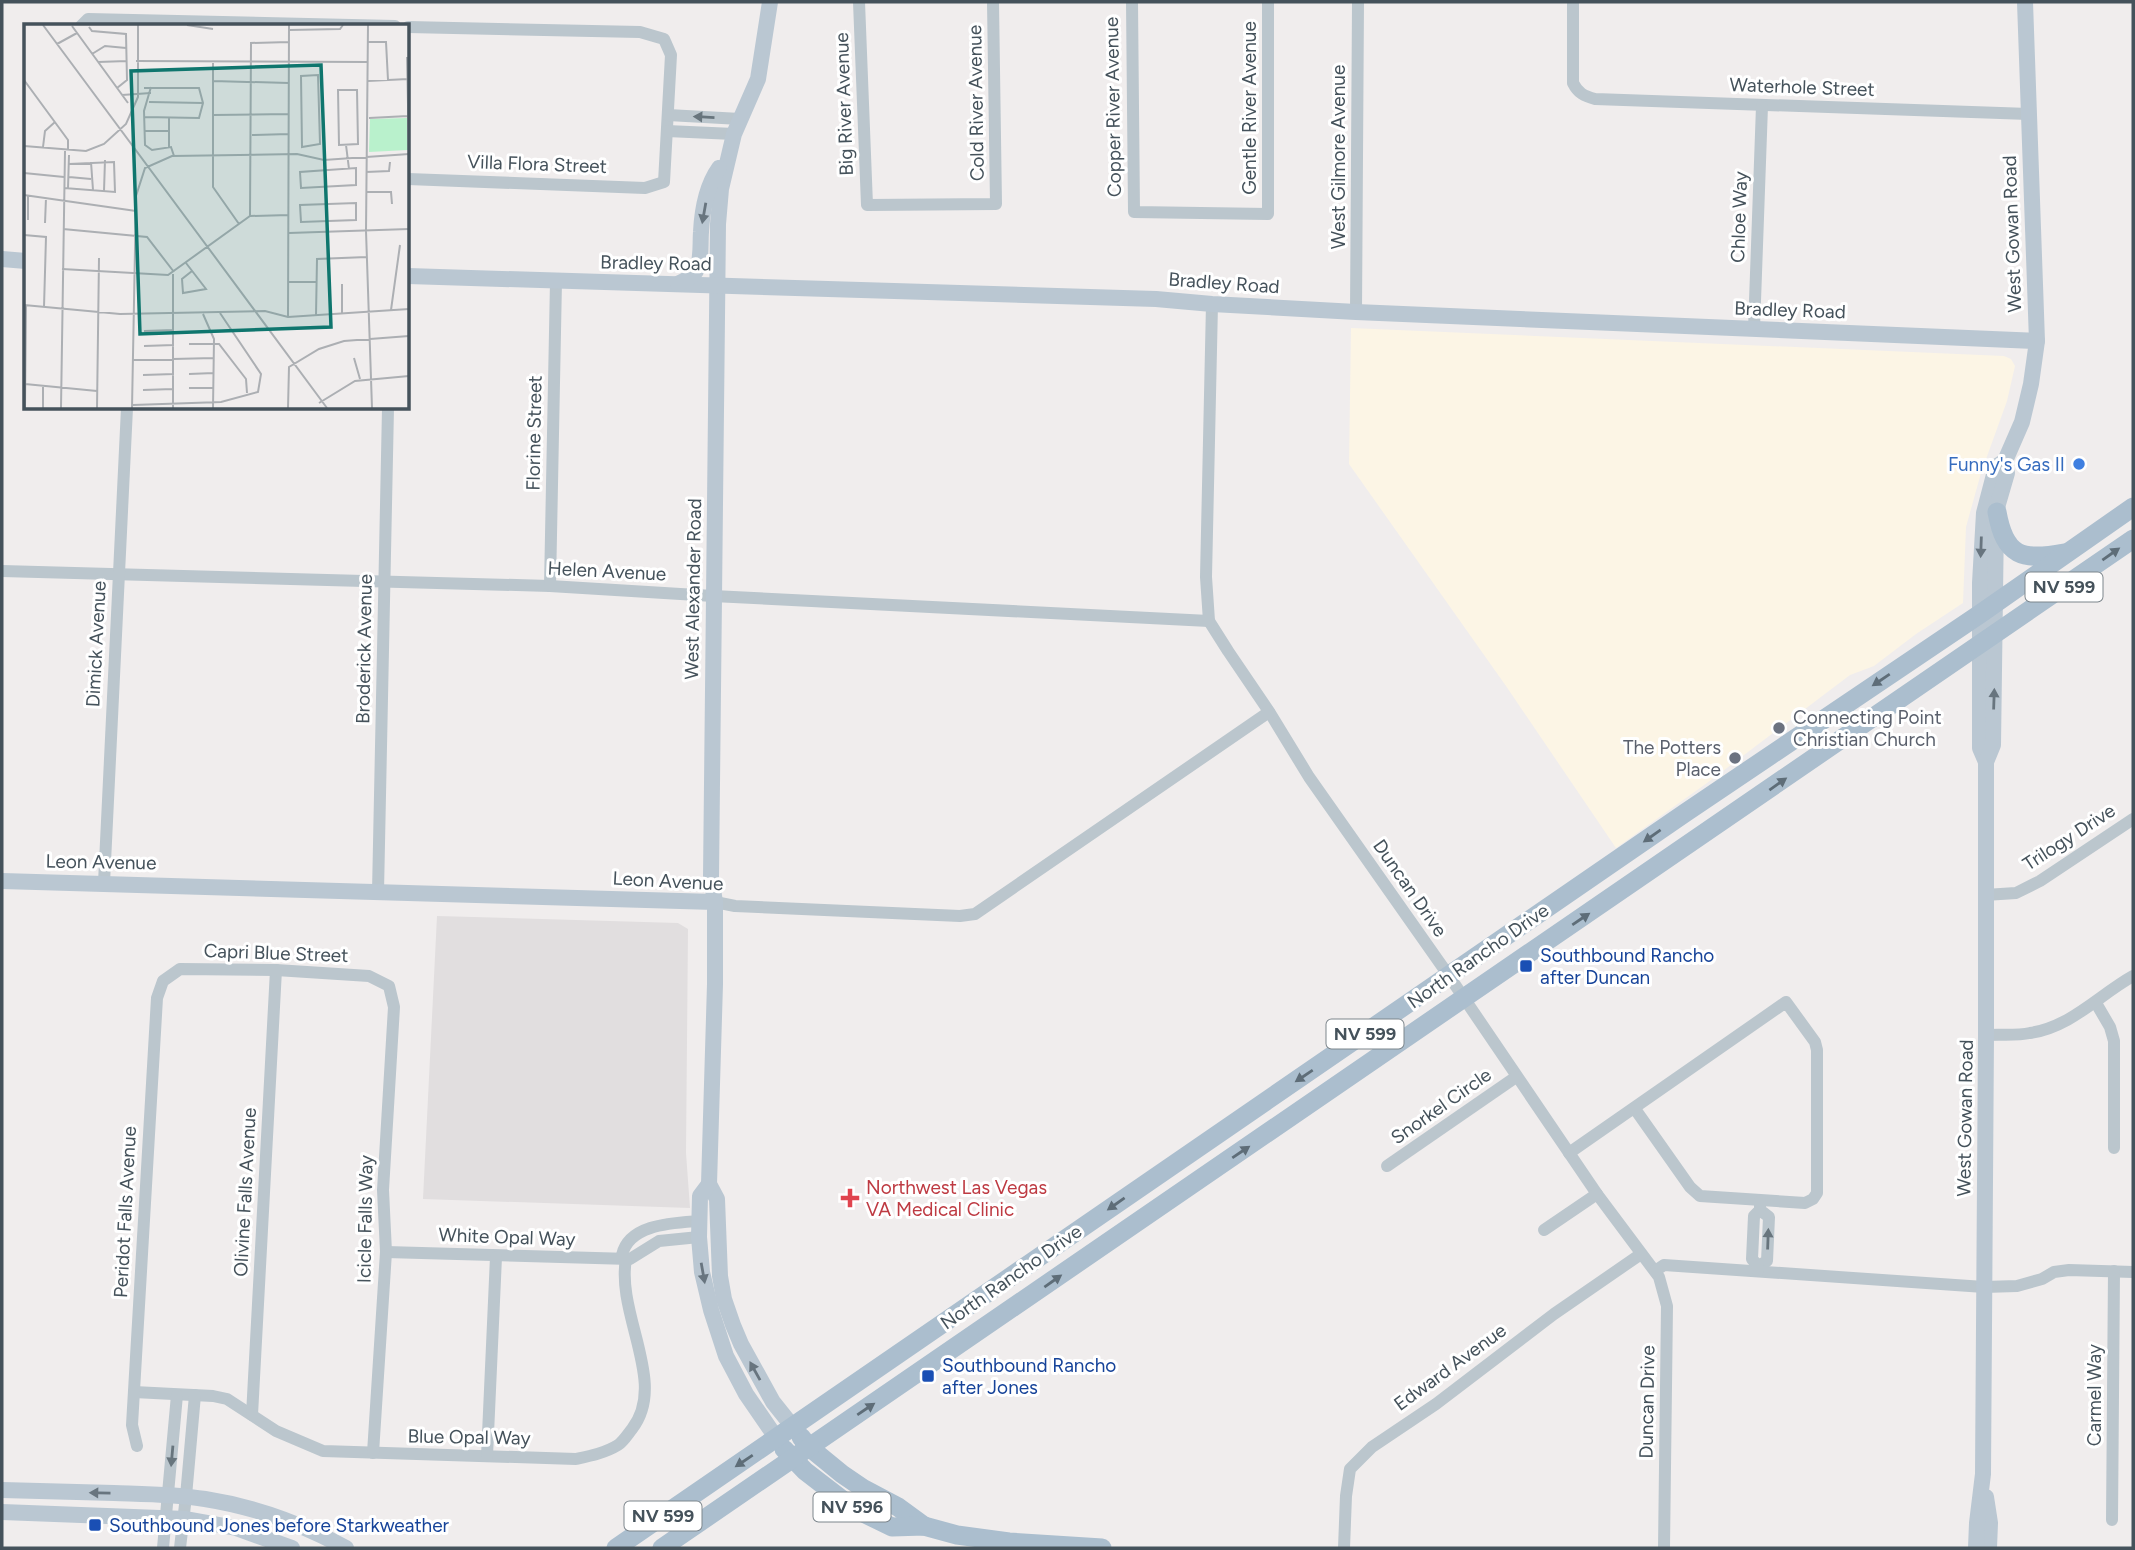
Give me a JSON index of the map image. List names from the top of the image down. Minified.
{"streets":{"main road":["NV 599","North Rancho Drive","NV 596"],"street":["Waterhole Street","Cold River Avenue","Big River Avenue","Copper River Avenue","Gentle River Avenue","West Gilmore Avenue","Villa Flora Street","Chloe Way","West Gowan Road","Bradley Road","Florine Street","Helen Avenue","West Alexander Road","Dimick Avenue","Broderick Avenue","Trilogy Drive","Leon Avenue","Duncan Drive","Capri Blue Street","Snorkel Circle","Olivine Falls Avenue","Peridot Falls Avenue","Icicle Falls Way","White Opal Way","Edward Avenue","Carmel Way","Blue Opal Way"]},"crossings":[["Waterhole Street","Chloe Way"],["Waterhole Street","West Gowan Road"],["Cold River Avenue","Big River Avenue"],["Copper River Avenue","Gentle River Avenue"],["West Gilmore Avenue","Bradley Road"],["Chloe Way","Bradley Road"],["West Gowan Road","Bradley Road"],["West Gowan Road","Trilogy Drive"],["West Gowan Road","North Rancho Drive"],["Bradley Road","Florine Street"],["Bradley Road","West Alexander Road"],["Bradley Road","Duncan Drive"],["Florine Street","Helen Avenue"],["Helen Avenue","West Alexander Road"],["Helen Avenue","Dimick Avenue"],["Helen Avenue","Broderick Avenue"],["Helen Avenue","Duncan Drive"],["West Alexander Road","Leon Avenue"],["West Alexander Road","North Rancho Drive"],["West Alexander Road","Blue Opal Way"],["West Alexander Road","NV 596"],["Dimick Avenue","Leon Avenue"],["Broderick Avenue","Leon Avenue"],["Leon Avenue","Duncan Drive"],["Duncan Drive","North Rancho Drive"],["Duncan Drive","Snorkel Circle"],["Duncan Drive","Edward Avenue"],["Capri Blue Street","Olivine Falls Avenue"],["Capri Blue Street","Peridot Falls Avenue"],["Capri Blue Street","Icicle Falls Way"],["North Rancho Drive","NV 596"],["Olivine Falls Avenue","Blue Opal Way"],["Peridot Falls Avenue","Blue Opal Way"],["Icicle Falls Way","White Opal Way"],["Icicle Falls Way","Blue Opal Way"],["White Opal Way","Blue Opal Way"]],"places":{"other":["Funny's Gas II","Connecting Point Christian Church","The Potters Place"],"transit":["Southbound Rancho after Duncan","Southbound Rancho after Jones","Southbound Jones before Starkweather"],"health":["Northwest Las Vegas VA Medical Clinic"]}}
